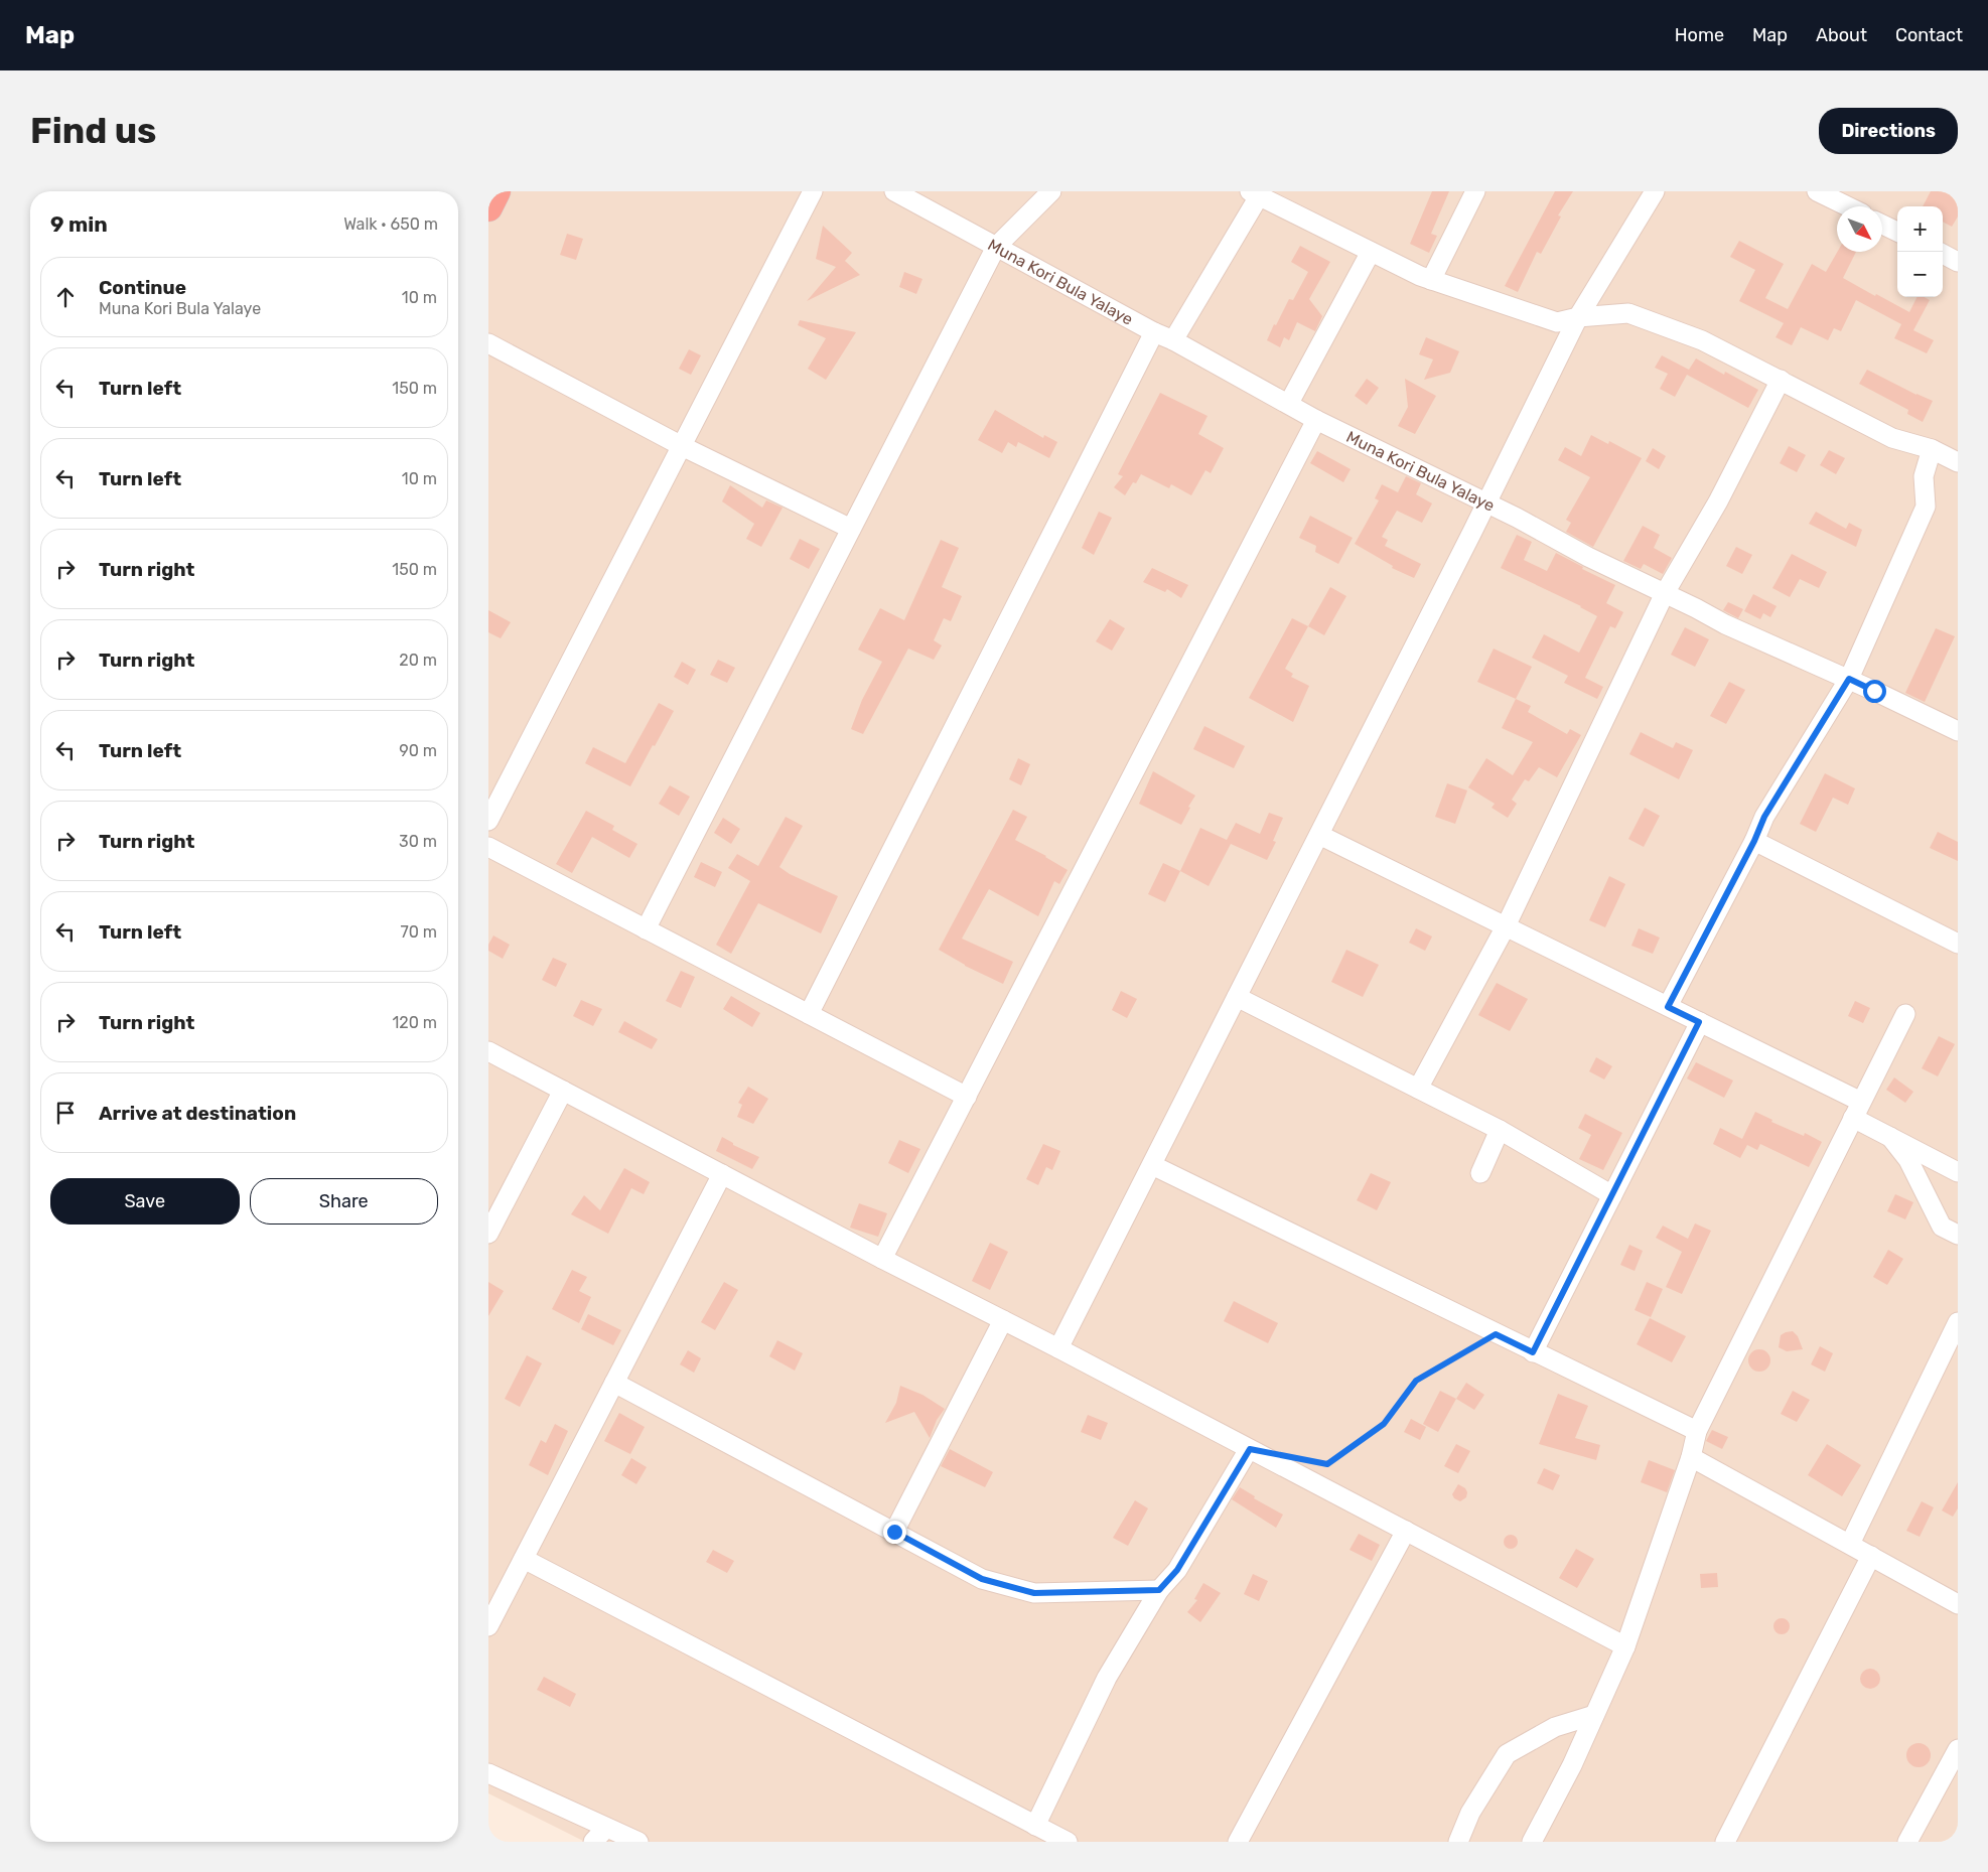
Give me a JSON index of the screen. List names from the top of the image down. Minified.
{"streets":{"street":["Muna Kori Bula Yalaye"]},"north":"bottom right","page":{"header":"Map","nav":["Home","Map","About","Contact"],"buttons":["Directions",["Save","Share"]],"title":"Find us","heading":["9 min","Walk · 650 m"],"map_buttons":["+","−"],"list":[["Continue","Muna Kori Bula Yalaye","10 m"],["Turn left","150 m"],["Turn left","10 m"],["Turn right","150 m"],["Turn right","20 m"],["Turn left","90 m"],["Turn right","30 m"],["Turn left","70 m"],["Turn right","120 m"],"Arrive at destination"]}}
